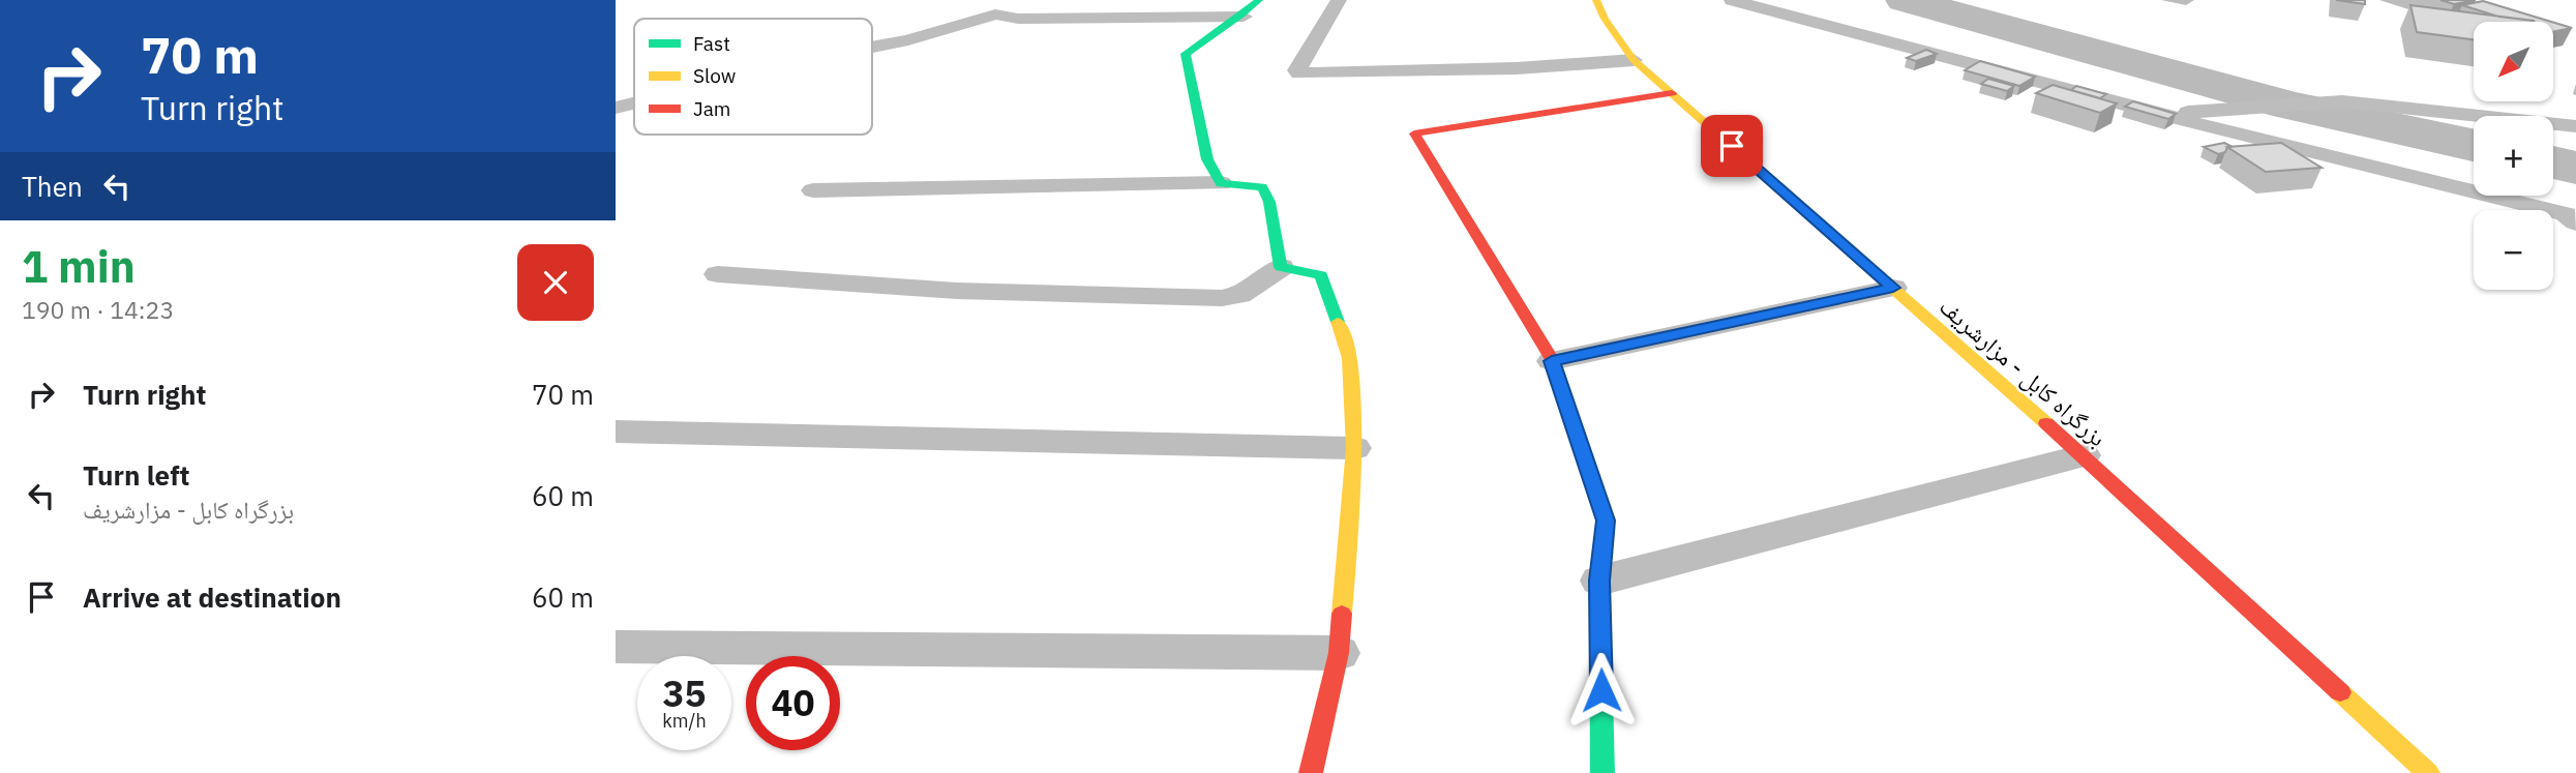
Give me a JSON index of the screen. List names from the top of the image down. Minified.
{"streets":{"main road":["بزرگراه کابل - مزارشریف"]},"legend":["Fast","Slow","Jam"],"north":"bottom left","page":{"turn":["70 m","Turn right"],"map_buttons":["+","−"],"then":"Then","heading":["1 min","190 m · 14:23"],"list":[{"name":"Turn right","value":"70 m"},{"name":"Turn left","note":"بزرگراه کابل - مزارشریف","value":"60 m"},{"name":"Arrive at destination","value":"60 m"}],"speed":"35 km/h","limit":"40"}}
